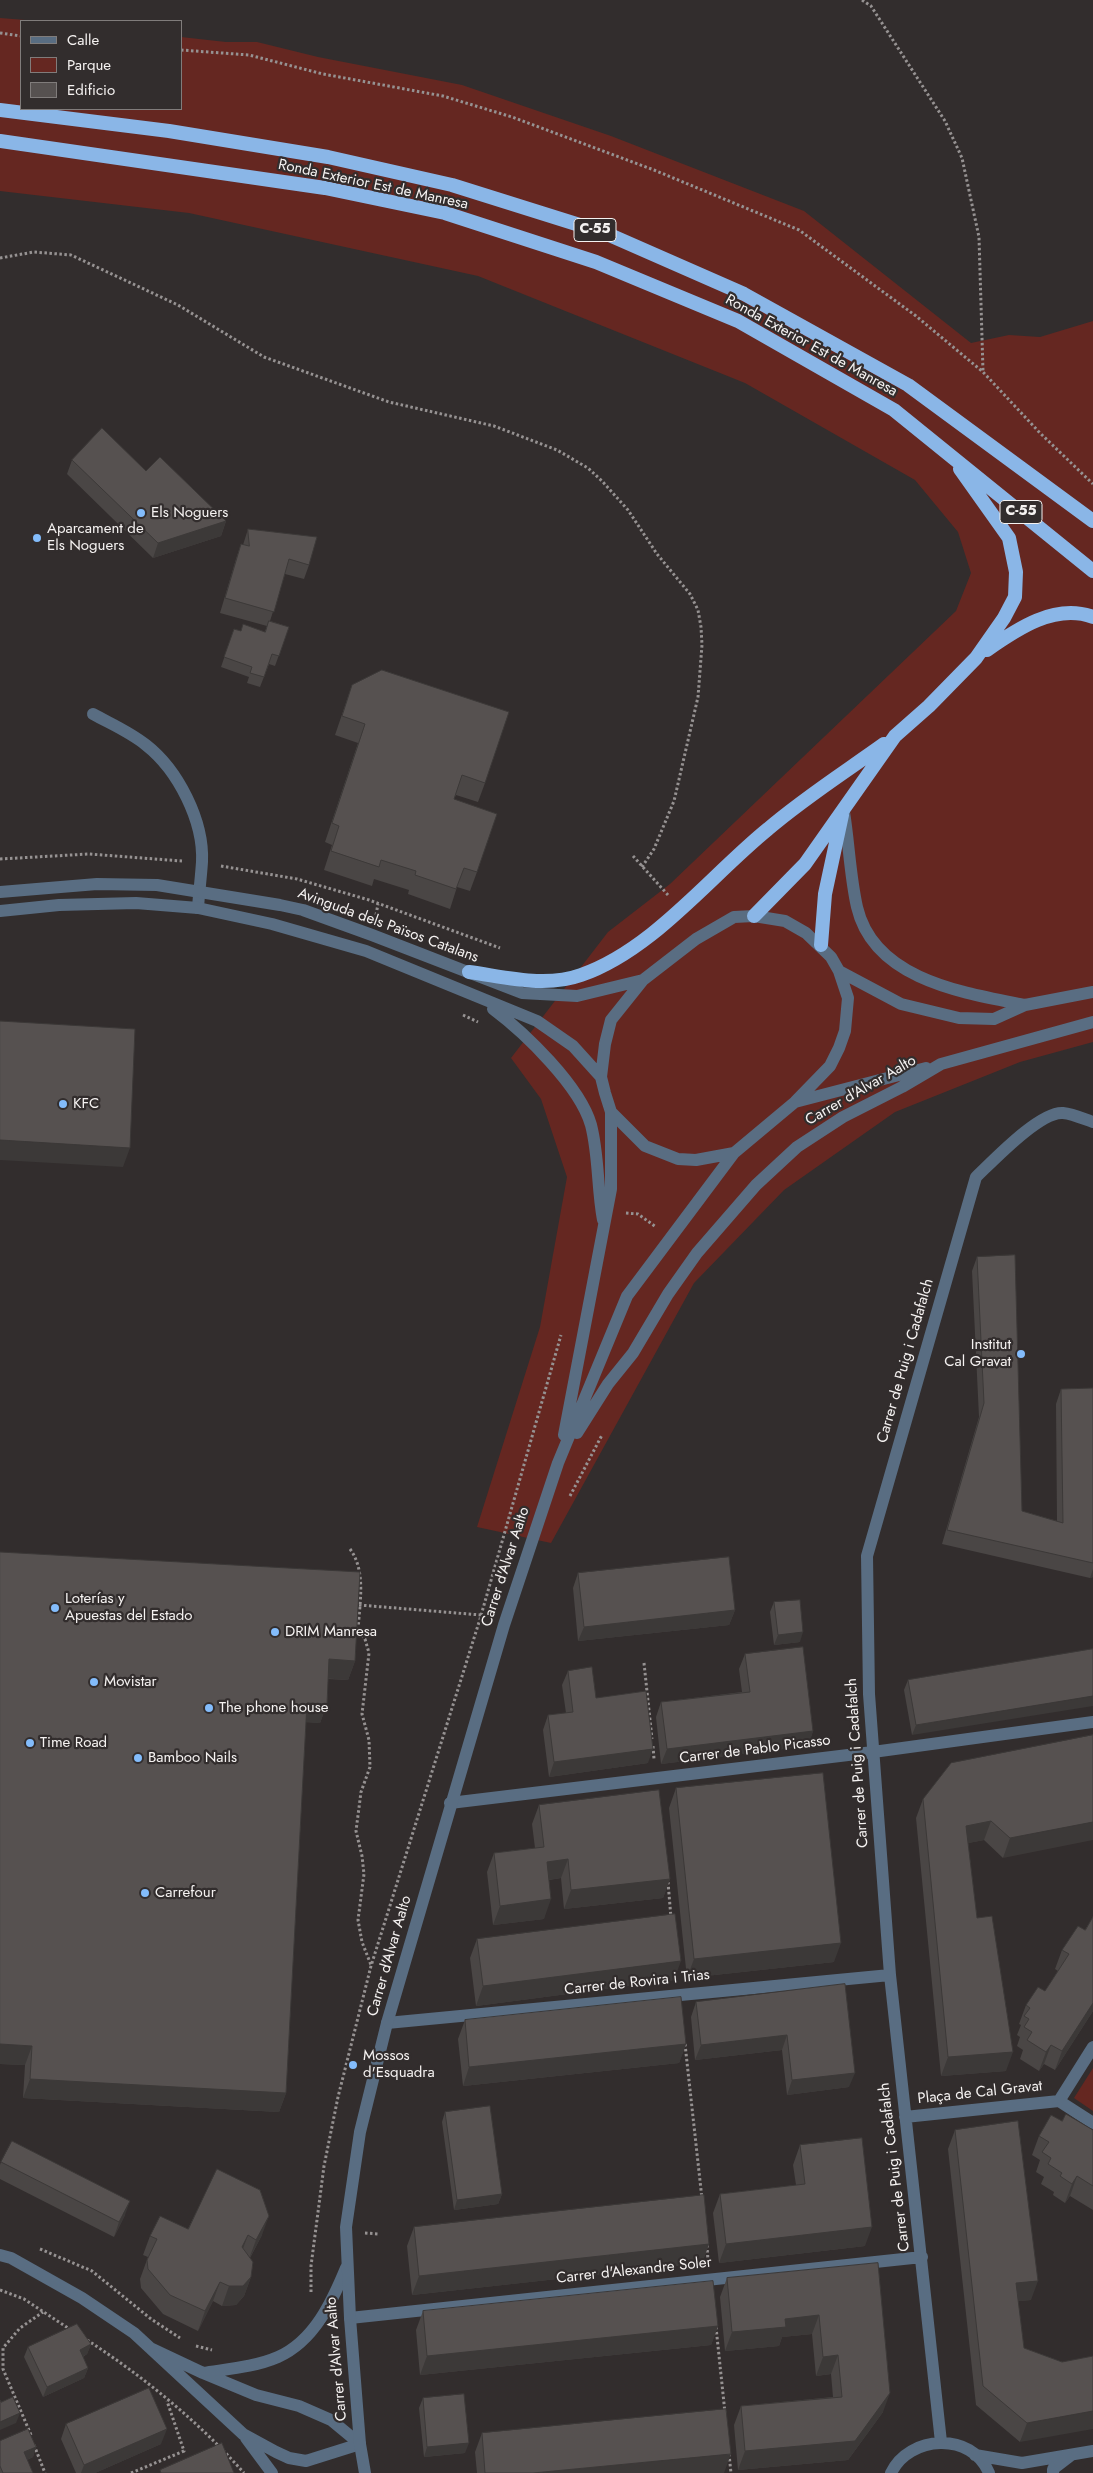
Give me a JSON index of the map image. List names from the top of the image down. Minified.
{"streets":{"highway":["Ronda Exterior Est de Manresa","C-55"],"street":["Avinguda dels Països Catalans","Carrer d'Alvar Aalto","Carrer de Puig i Cadafalch","Carrer de Pablo Picasso","Carrer de Rovira i Trias","Plaça de Cal Gravat","Carrer d'Alexandre Soler"]},"crossings":[["Carrer d'Alvar Aalto","Carrer de Pablo Picasso"],["Carrer d'Alvar Aalto","Carrer de Rovira i Trias"],["Carrer d'Alvar Aalto","Carrer d'Alexandre Soler"],["Carrer de Puig i Cadafalch","Carrer de Pablo Picasso"],["Carrer de Puig i Cadafalch","Carrer de Rovira i Trias"],["Carrer de Puig i Cadafalch","Plaça de Cal Gravat"],["Carrer de Puig i Cadafalch","Carrer d'Alexandre Soler"]],"places":["Els Noguers","Aparcament de Els Noguers","KFC","Institut Cal Gravat","Loterías y Apuestas del Estado","DRIM Manresa","Movistar","The phone house","Time Road","Bamboo Nails","Carrefour","Mossos d'Esquadra"],"legend":["Calle","Parque","Edificio"]}
